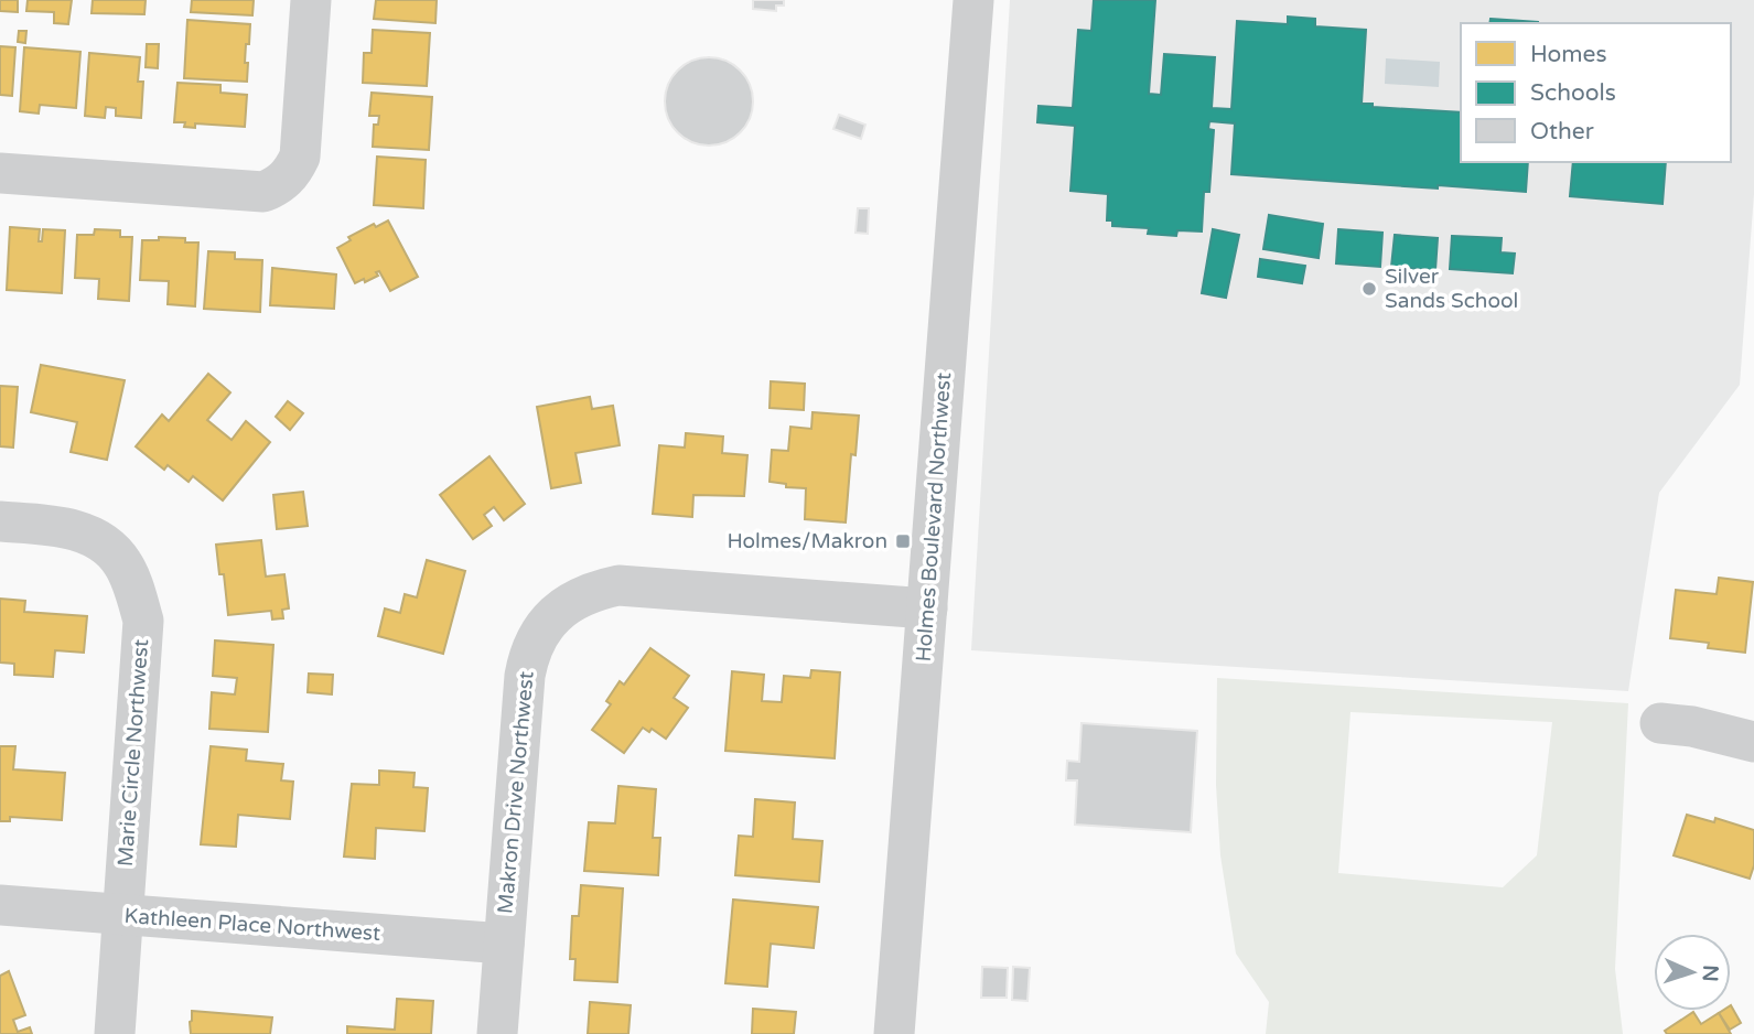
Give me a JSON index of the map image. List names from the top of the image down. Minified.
{"streets":{"street":["Holmes Boulevard Northwest","Marie Circle Northwest","Makron Drive Northwest","Kathleen Place Northwest"]},"crossings":[["Holmes Boulevard Northwest","Makron Drive Northwest"],["Marie Circle Northwest","Kathleen Place Northwest"],["Makron Drive Northwest","Kathleen Place Northwest"]],"places":{"other":["Silver Sands School"],"transit":["Holmes/Makron"]},"legend":["Homes","Schools","Other"],"north":"right"}
